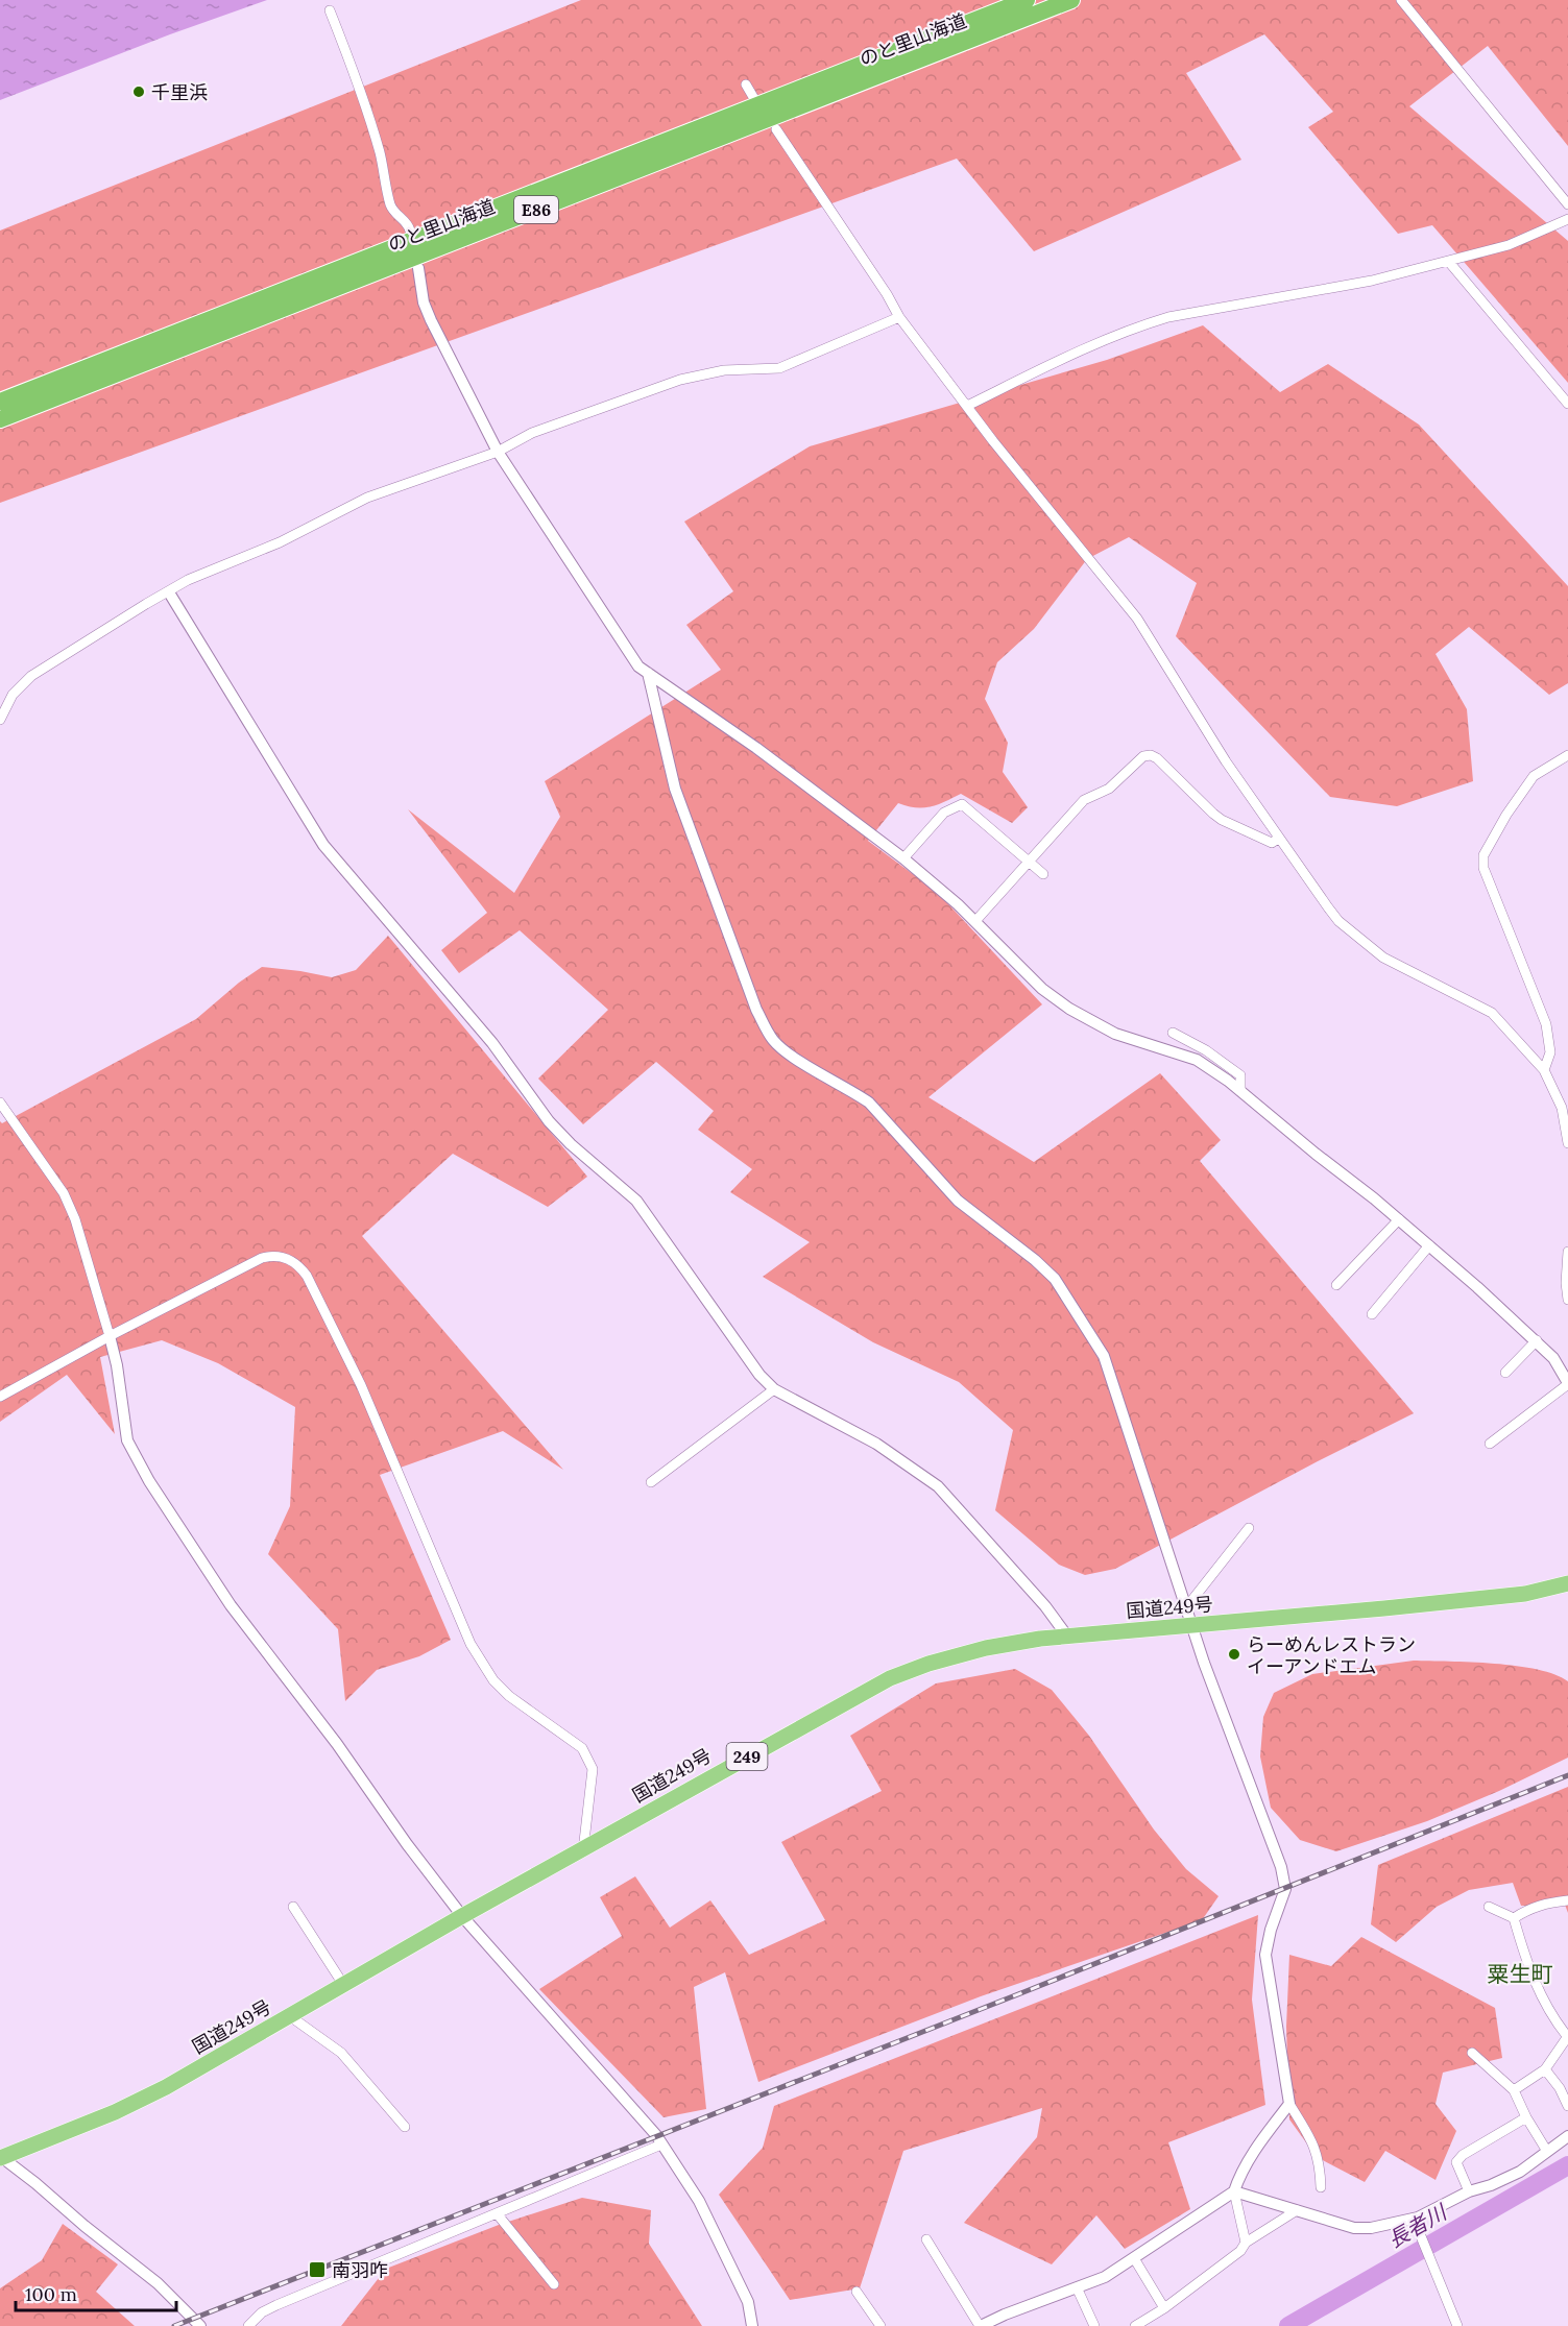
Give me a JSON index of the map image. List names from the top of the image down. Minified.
{"streets":{"highway":["のと里山海道","E86","国道249号","249"]},"districts":["粟生町"],"water":["長者川"],"places":{"other":["千里浜","らーめんレストラン イーアンドエム"],"transit":["南羽咋"]},"scale_bar":"100 m"}
